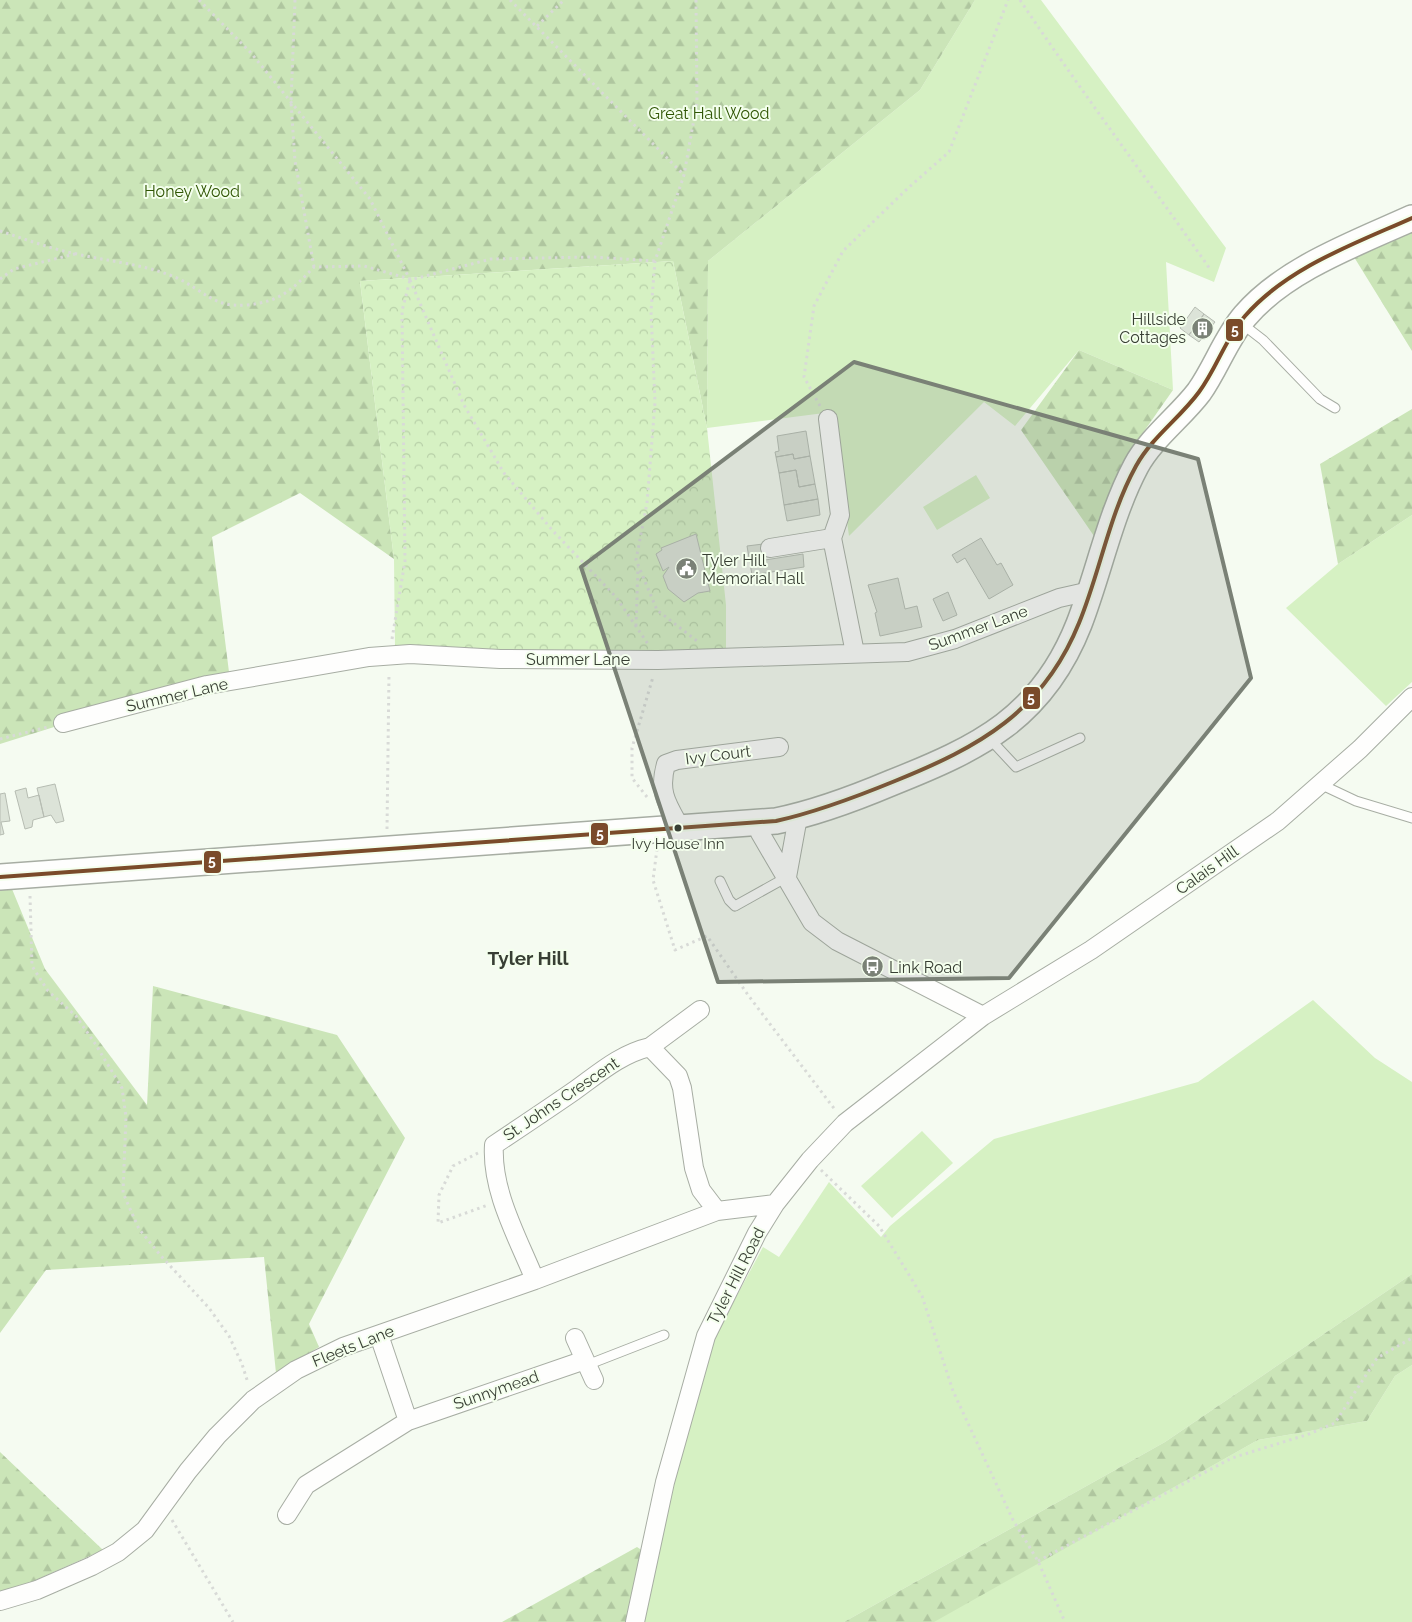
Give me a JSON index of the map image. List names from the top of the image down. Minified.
{"streets":{"street":["Summer Lane","Ivy Court","Calais Hill","St. Johns Crescent","Tyler Hill Road","Fleets Lane","Sunnymead"]},"crossings":[["Calais Hill","Tyler Hill Road"],["St. Johns Crescent","Fleets Lane"],["Tyler Hill Road","Fleets Lane"]],"districts":["Tyler Hill"],"parks":["Great Hall Wood","Honey Wood"],"places":{"building":["Hillside Cottages"],"public building":["Tyler Hill Memorial Hall"],"other":["Ivy House Inn"],"bus stop":["Link Road"]},"lines":["transit line 5"]}
